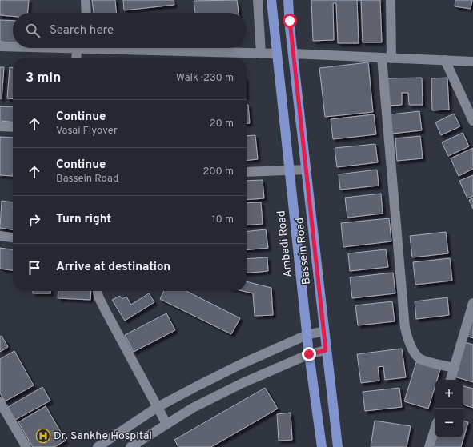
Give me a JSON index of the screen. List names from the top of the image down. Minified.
{"streets":{"main road":["Ambadi Road","Bassein Road"]},"places":{"hospital":["Dr. Sankhe Hospital"]},"page":{"search":"Search here","heading":["3 min","Walk · 230 m"],"list":[["Continue","Vasai Flyover","20 m"],["Continue","Bassein Road","200 m"],["Turn right","10 m"],"Arrive at destination"],"map_buttons":["+","−"]}}
